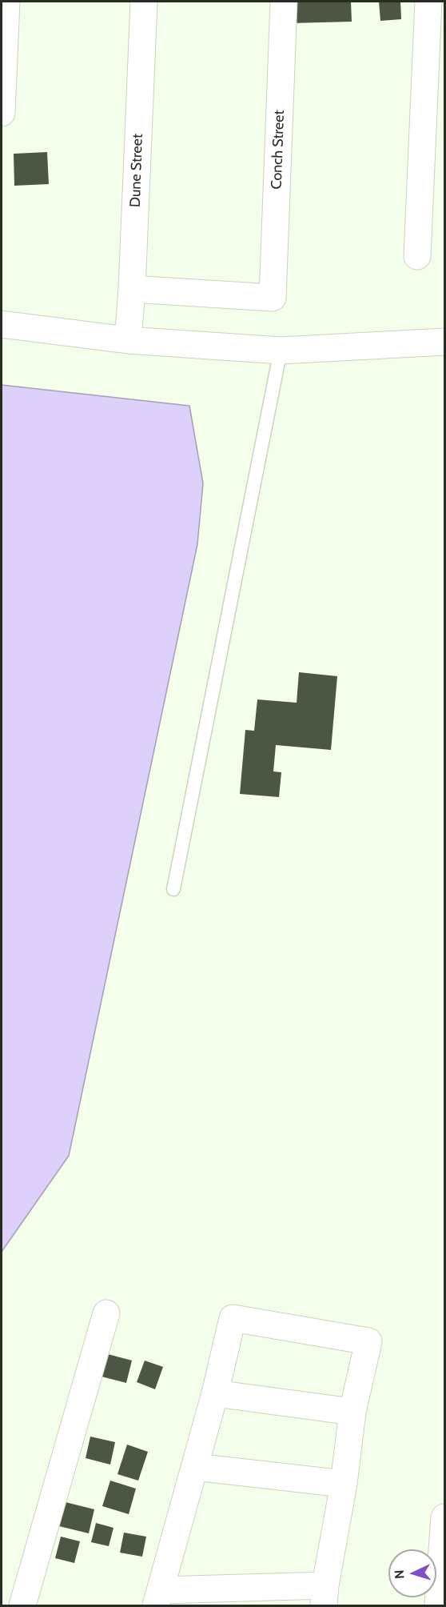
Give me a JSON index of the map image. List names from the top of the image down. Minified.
{"streets":{"street":["Conch Street","Dune Street"]},"crossings":[["Conch Street","Dune Street"]],"north":"left"}
